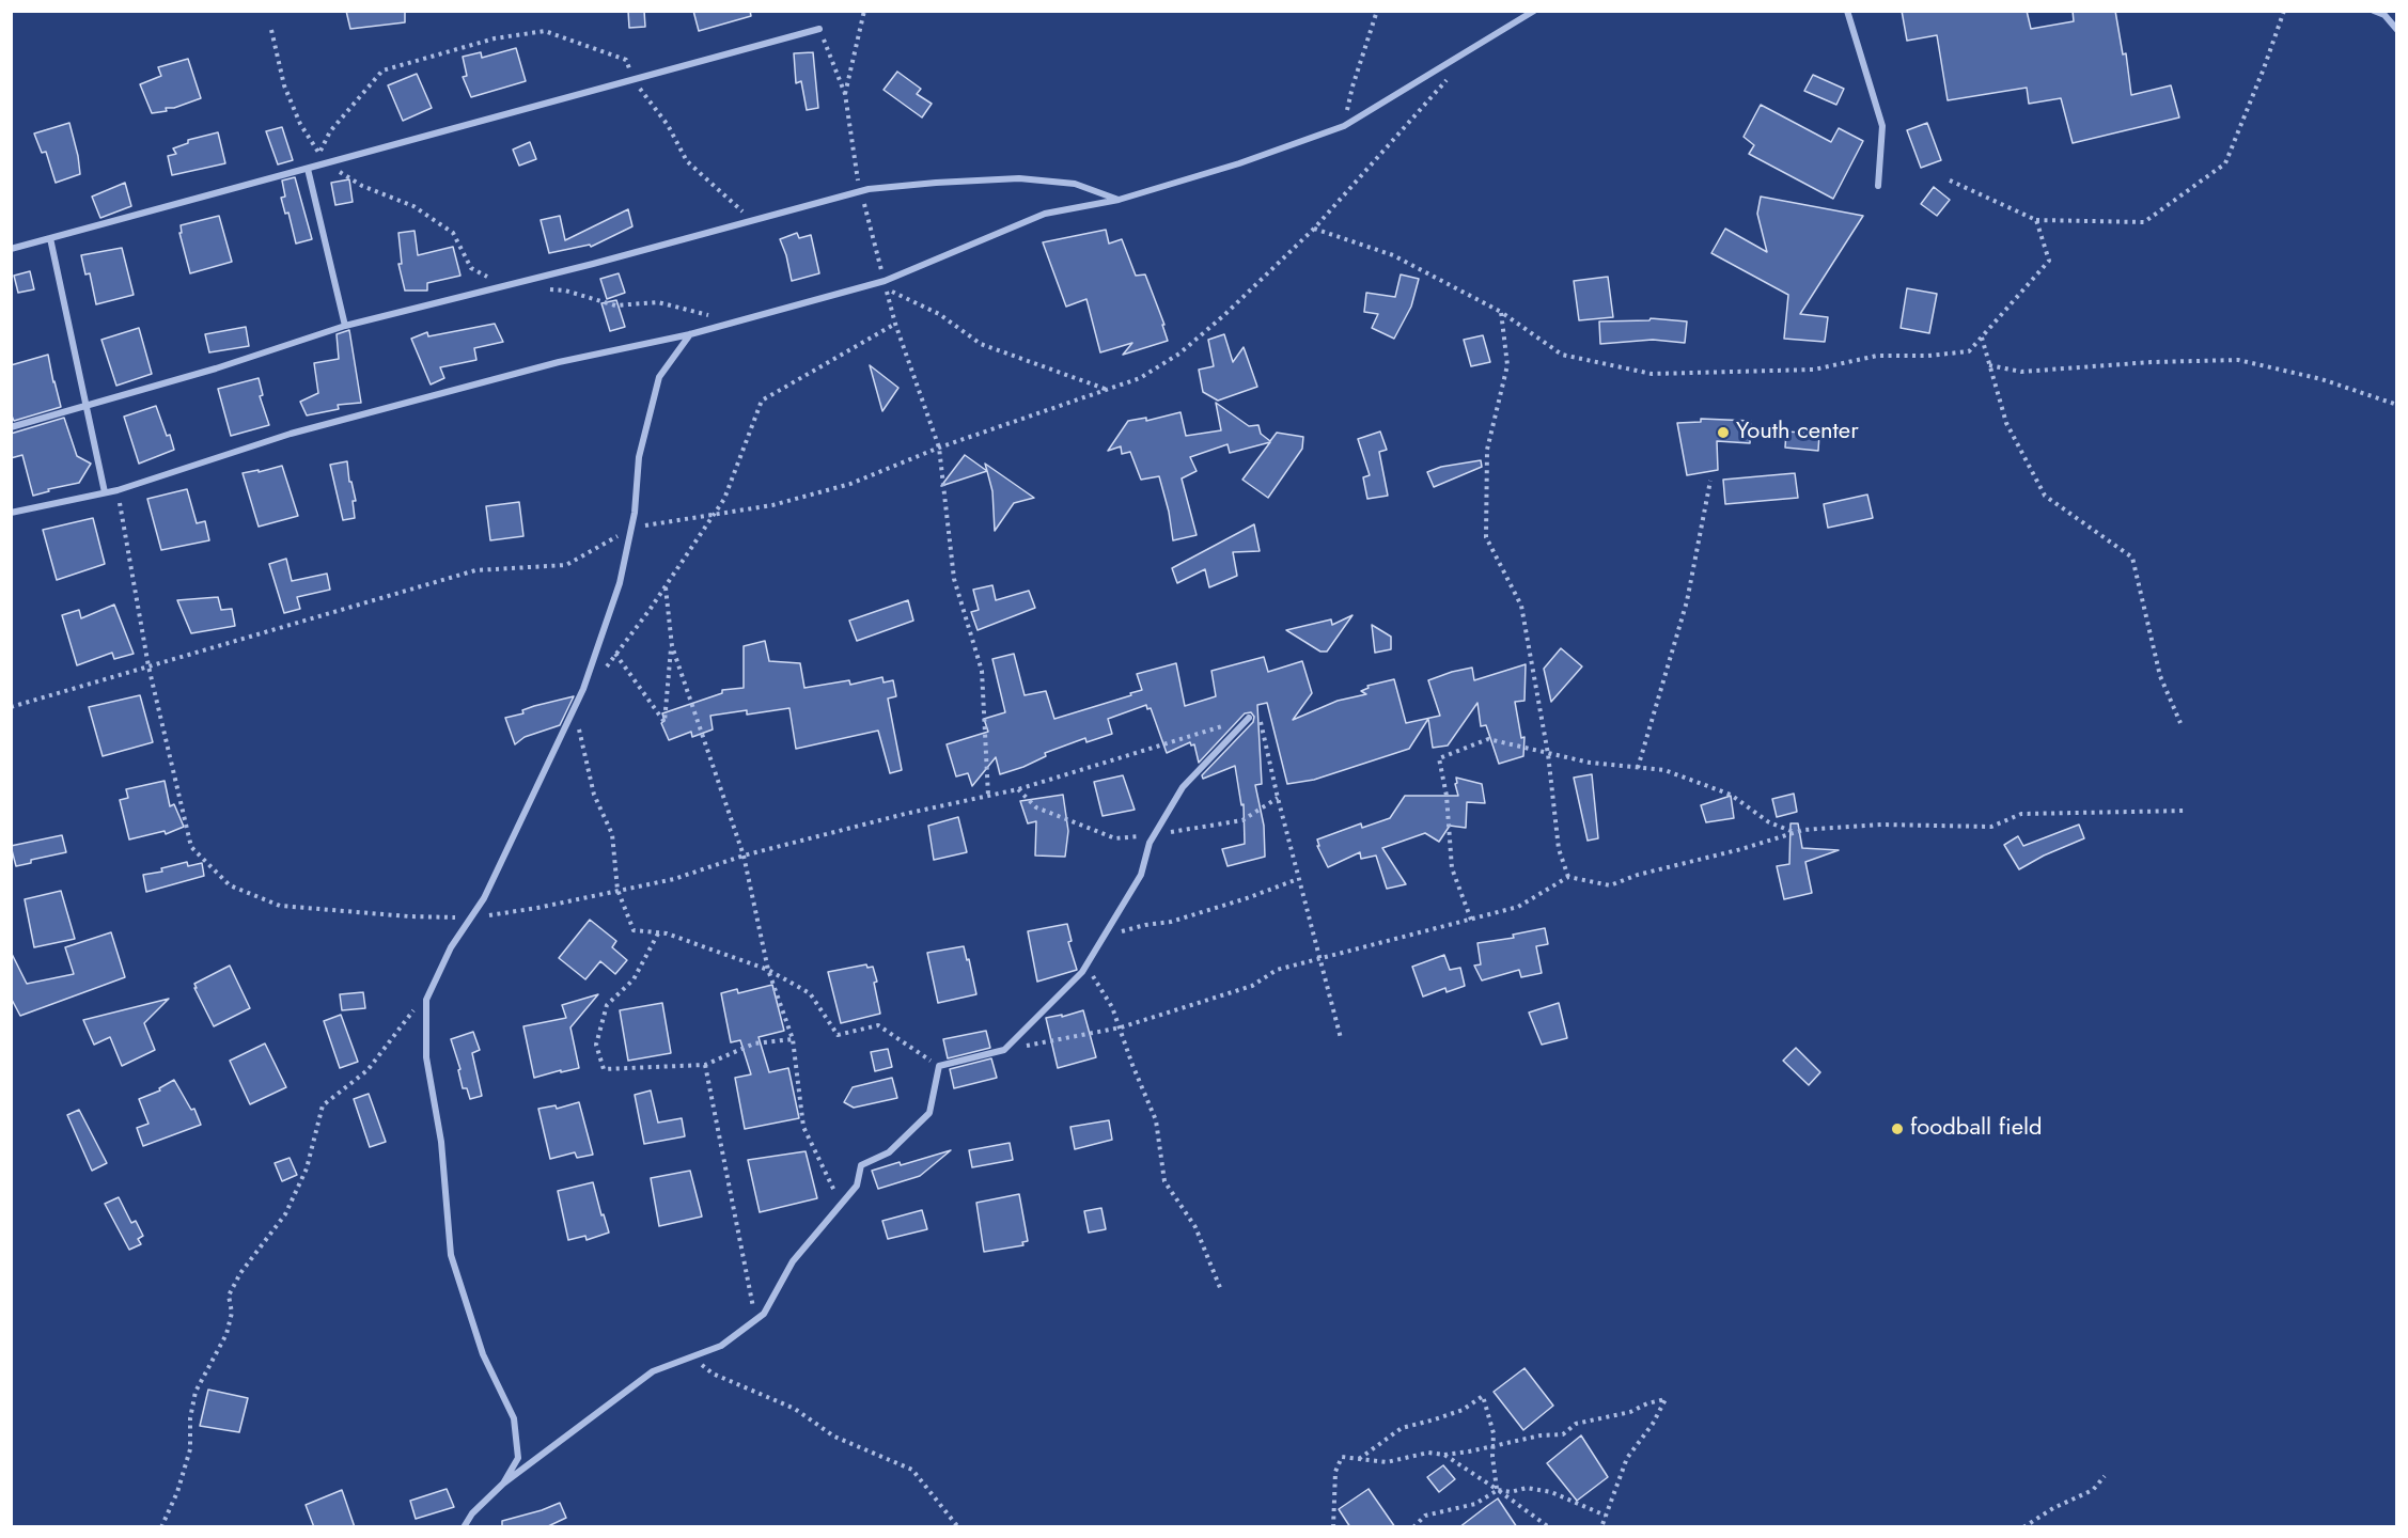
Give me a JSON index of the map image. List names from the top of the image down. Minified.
{"places":["Youth center","foodball field"]}
